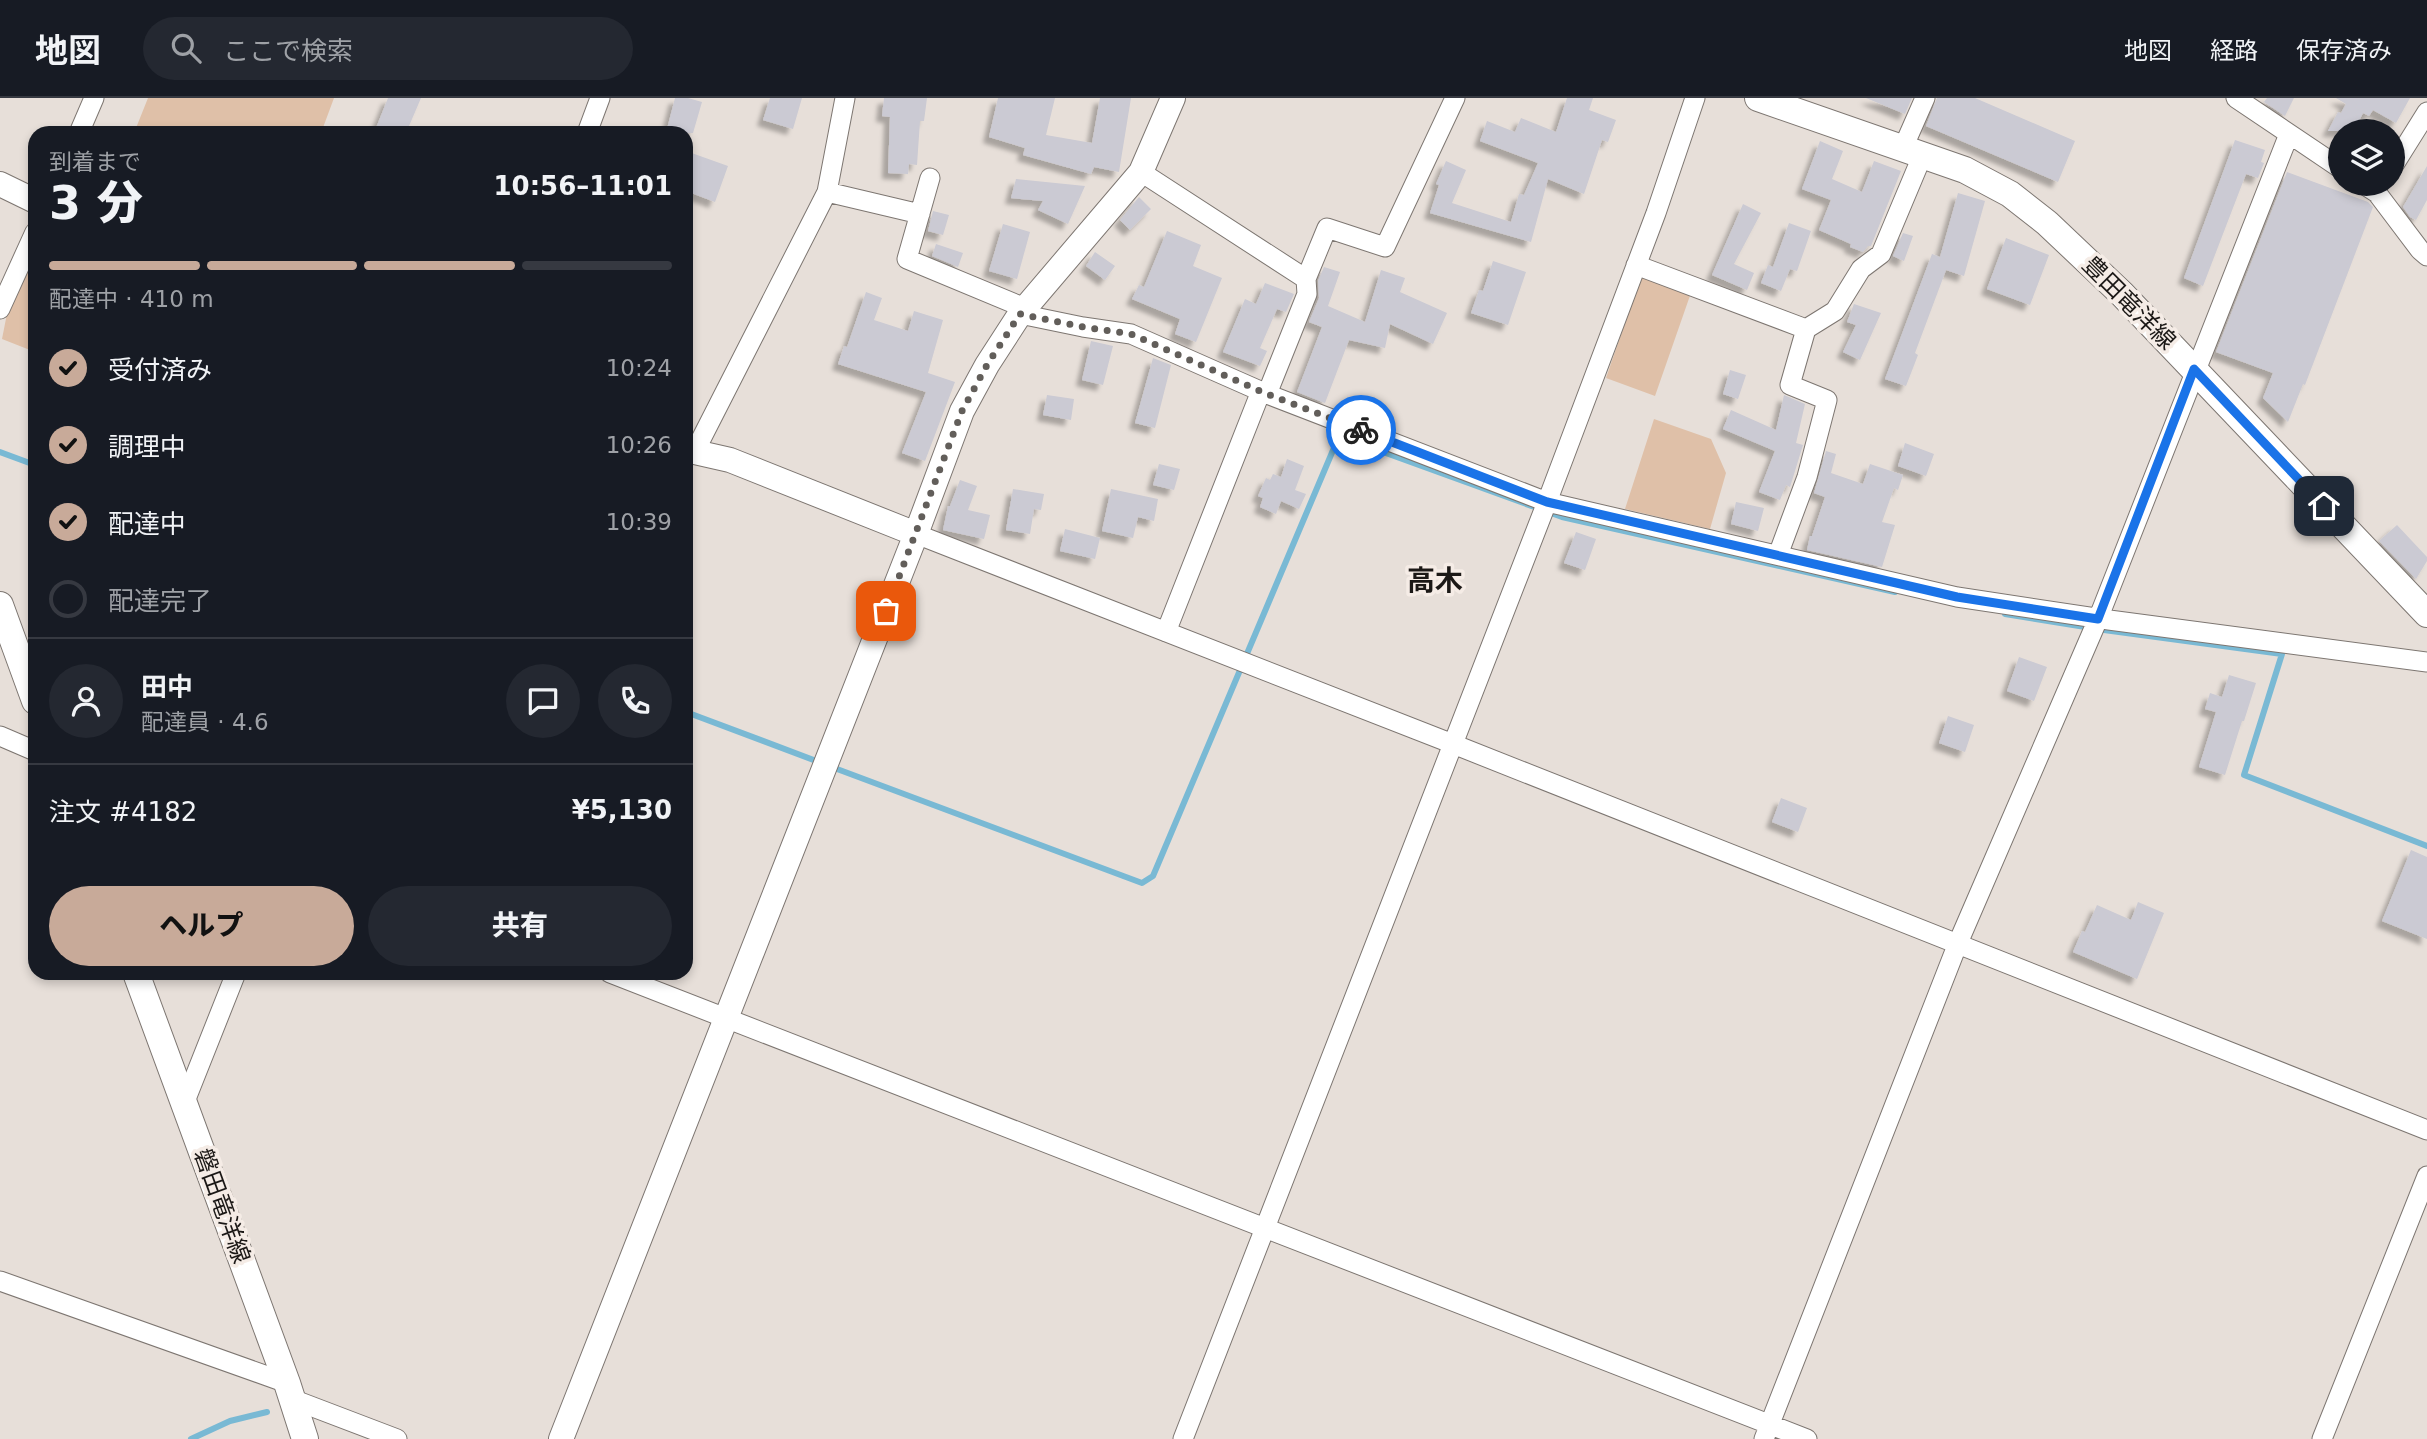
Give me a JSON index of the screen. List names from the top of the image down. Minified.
{"streets":{"main road":["豊田竜洋線","磐田竜洋線"]},"districts":["高木"],"page":{"header":"地図","search":"ここで検索","nav":["地図","経路","保存済み"],"heading":["3 分","到着まで","10:56–11:01"],"panel":["田中","配達員 · 4.6","注文 #4182","¥5,130"],"bar":"配達中 · 410 m","list":[["受付済み","10:24"],["調理中","10:26"],["配達中","10:39"],"配達完了"],"buttons":["ヘルプ","共有"]}}
